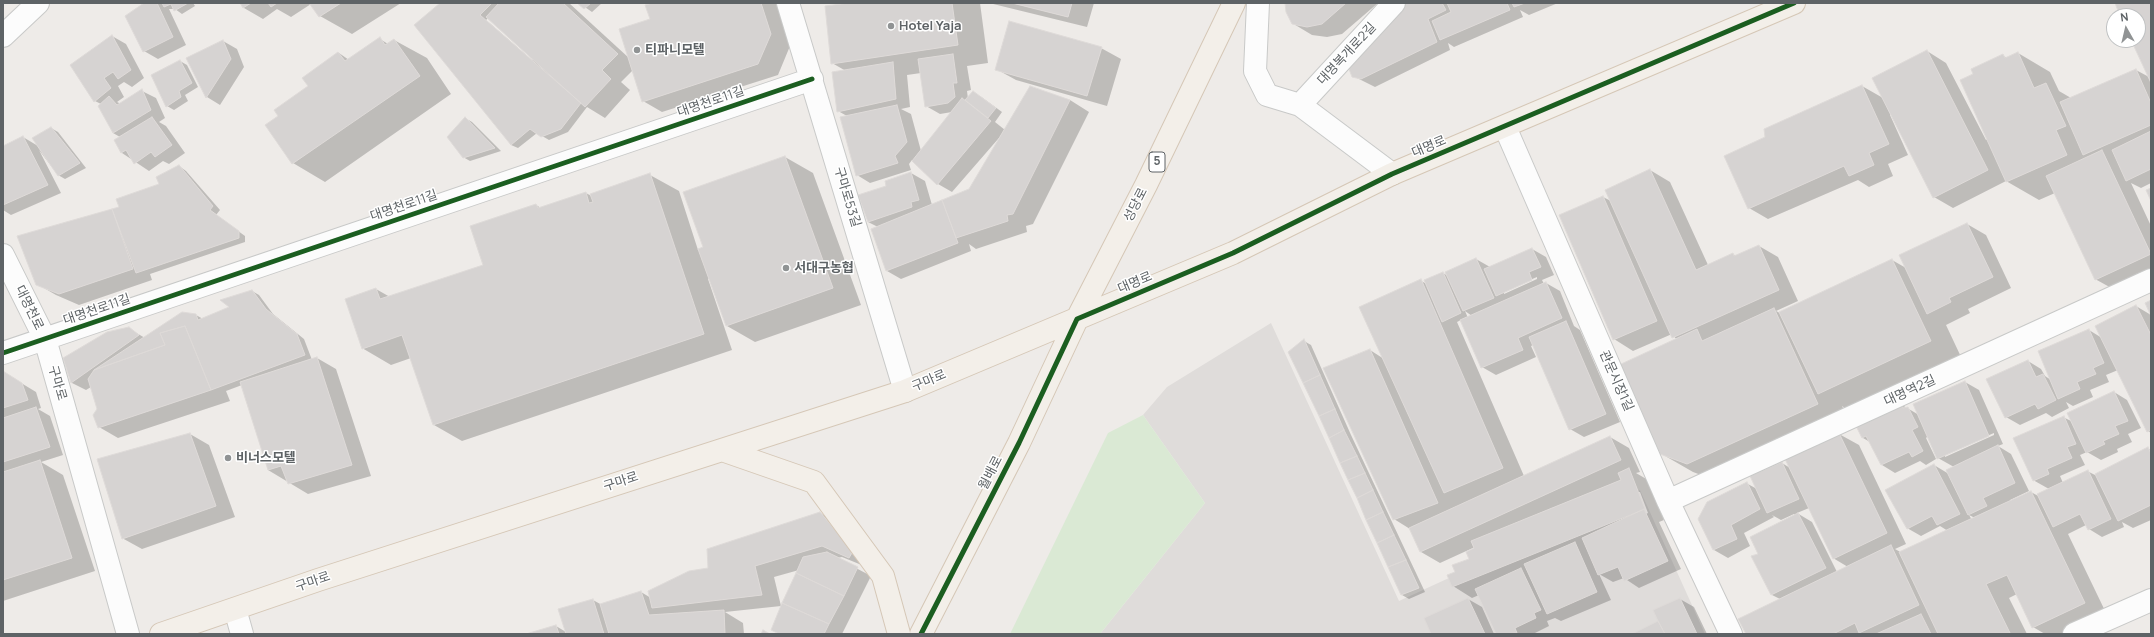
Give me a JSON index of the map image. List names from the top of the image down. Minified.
{"streets":{"main road":["대명로","5","성당로","구마로","월배로"],"street":["대명복개로2길","대명천로11길","구마로53길","대명천로","관문시장1길","대명역2길"]},"crossings":[["대명천로11길","구마로53길"],["대명천로11길","대명천로"],["대명천로11길","구마로"],["대명로","성당로"],["대명로","구마로"],["대명로","관문시장1길"],["대명로","월배로"],["구마로53길","구마로"],["성당로","구마로"],["성당로","월배로"],["대명천로","구마로"],["구마로","월배로"],["관문시장1길","대명역2길"]],"places":["Hotel Yaja","티파니모텔","서대구농협","비너스모텔"],"north":"top"}
